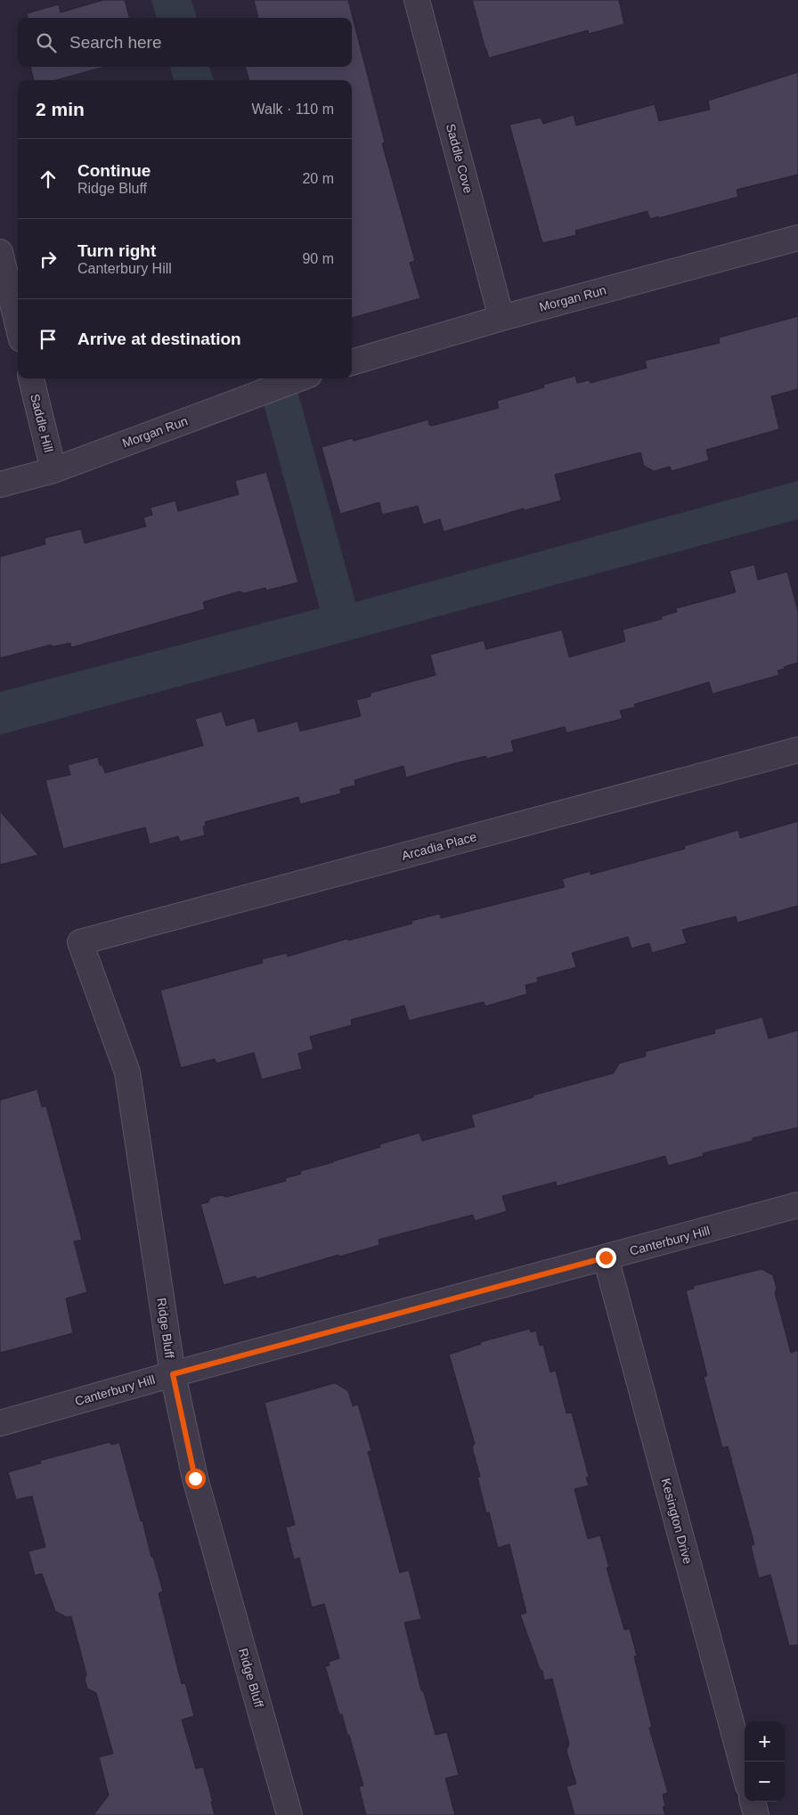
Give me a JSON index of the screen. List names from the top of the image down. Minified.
{"streets":{"street":["Saddle Cove","Morgan Run","Saddle Hill","Arcadia Place","Canterbury Hill","Ridge Bluff","Kesington Drive"]},"crossings":[["Saddle Cove","Morgan Run"],["Morgan Run","Saddle Hill"],["Arcadia Place","Ridge Bluff"],["Canterbury Hill","Ridge Bluff"],["Canterbury Hill","Kesington Drive"]],"page":{"search":"Search here","heading":["2 min","Walk · 110 m"],"list":[["Continue","Ridge Bluff","20 m"],["Turn right","Canterbury Hill","90 m"],"Arrive at destination"],"map_buttons":["+","−"]}}
